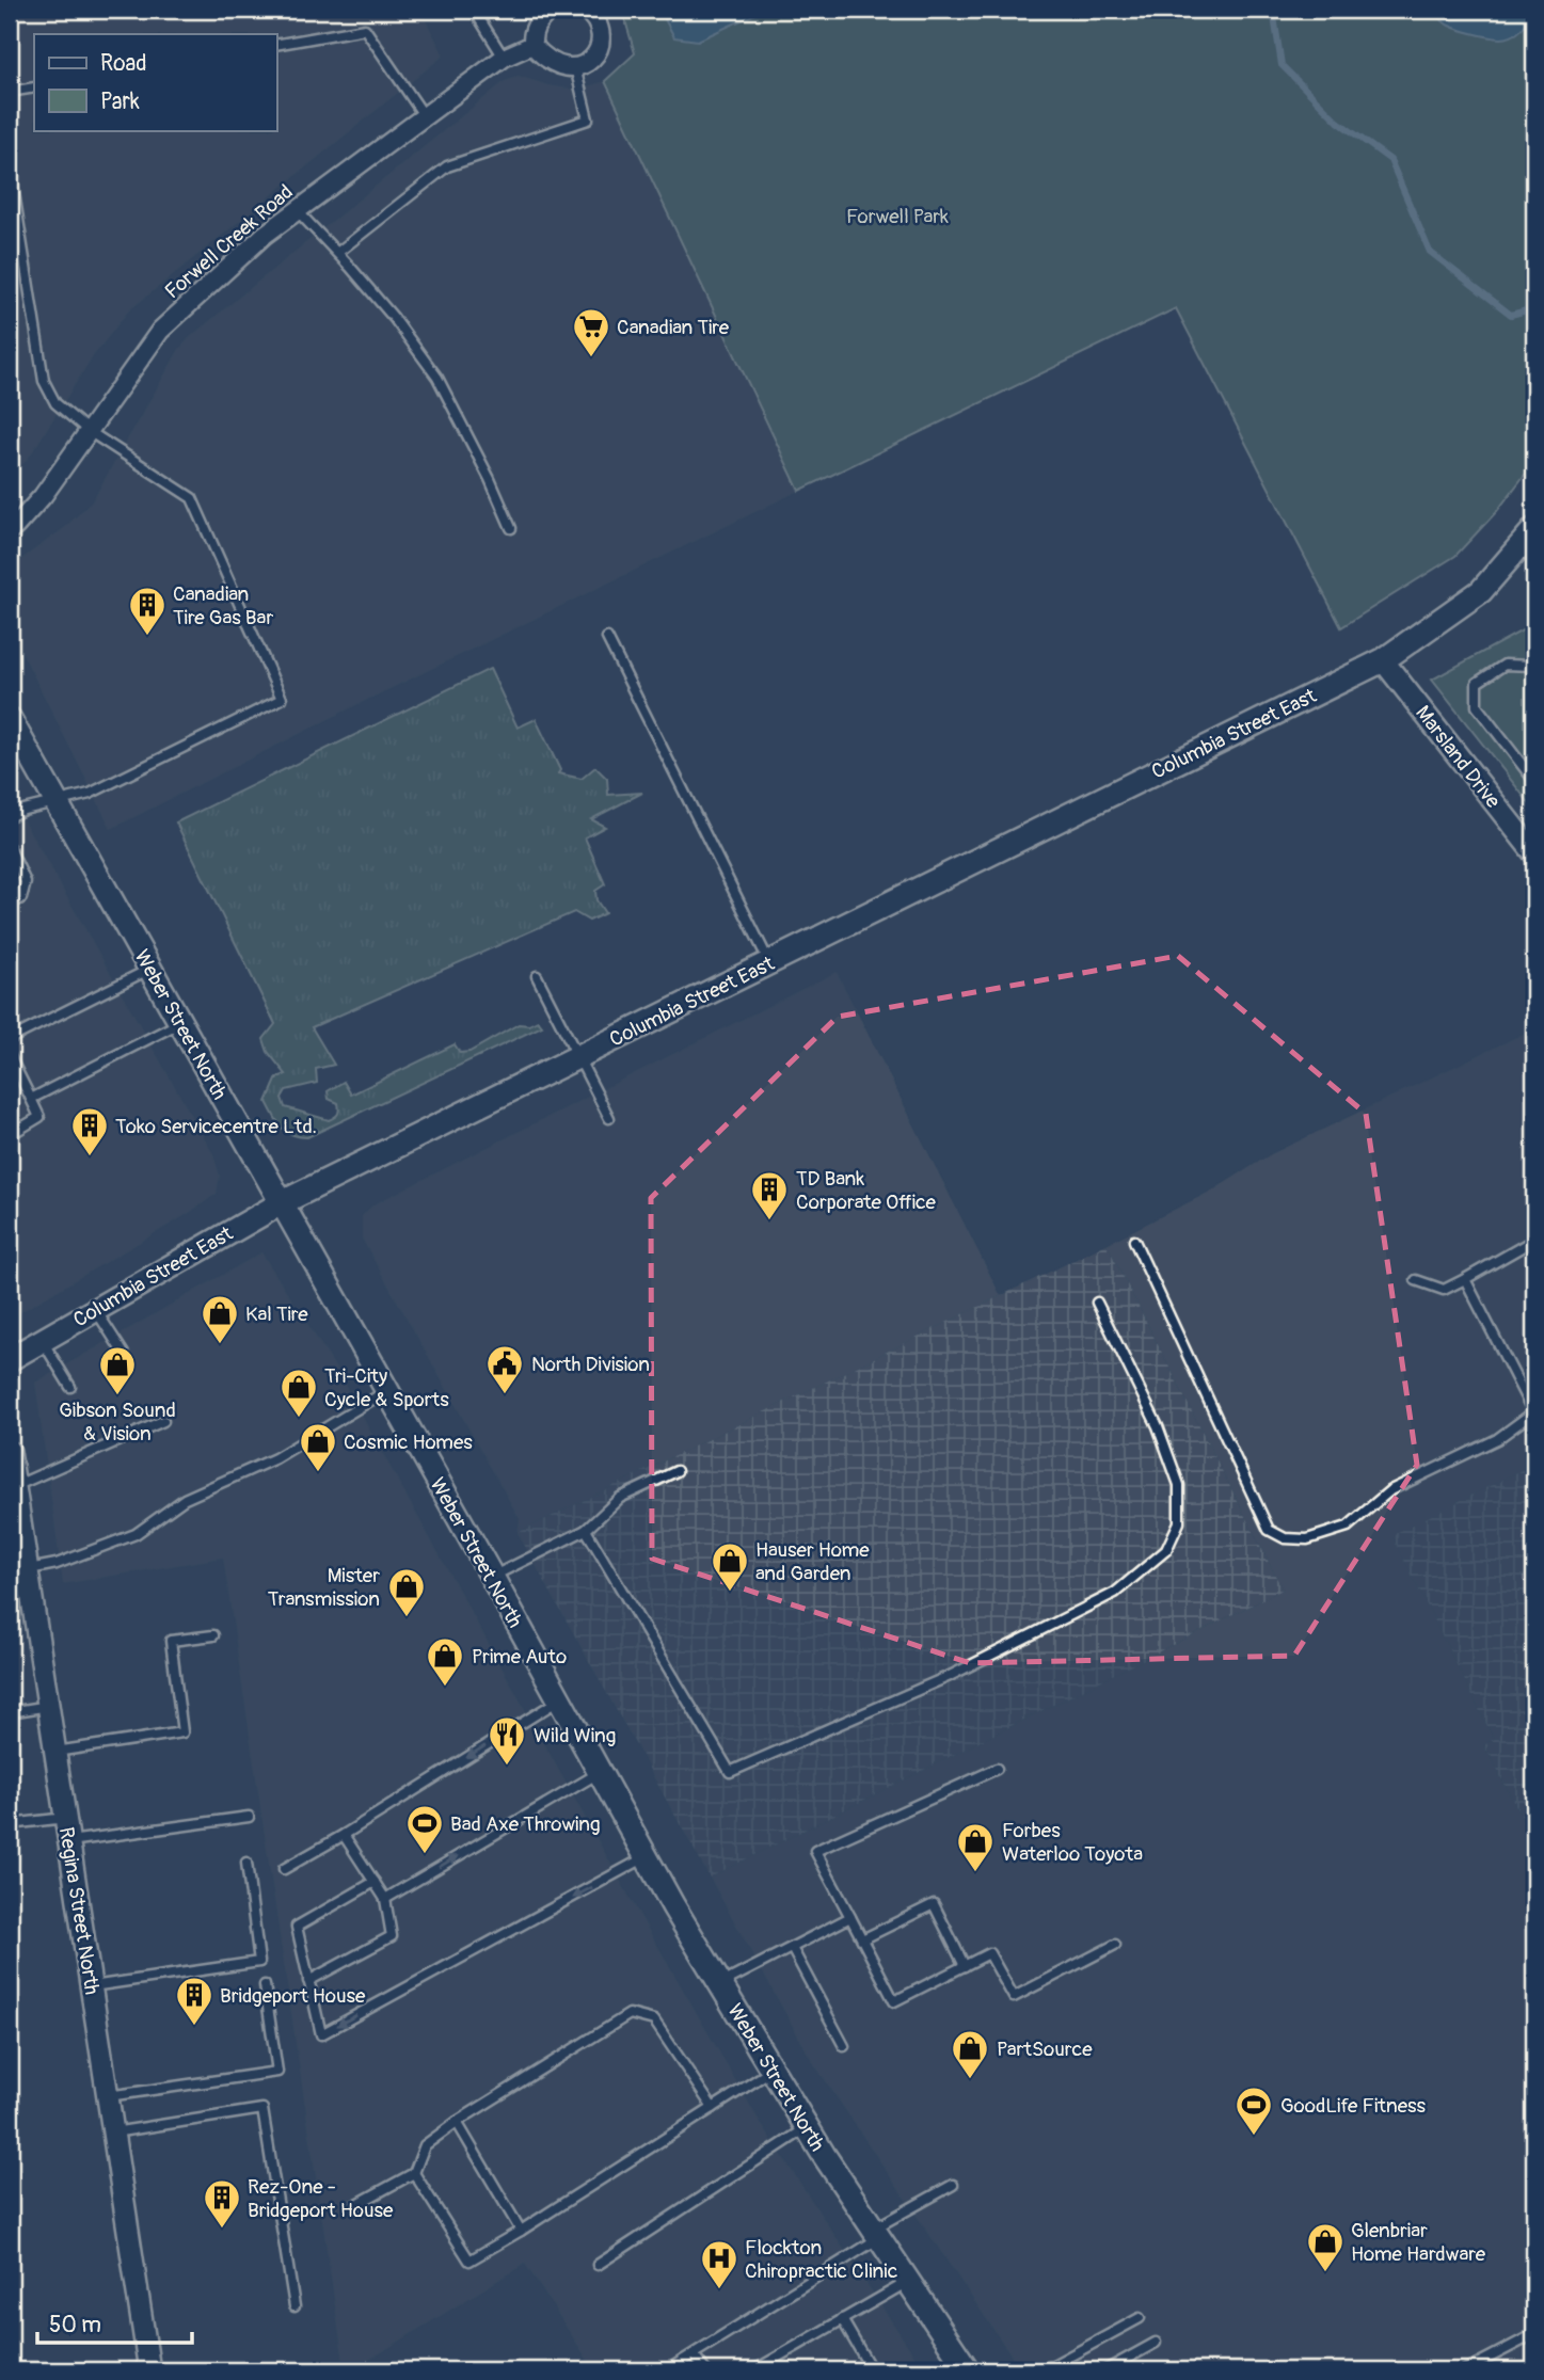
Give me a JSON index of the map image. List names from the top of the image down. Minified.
{"streets":{"main road":["Columbia Street East","Weber Street North"],"street":["Forwell Creek Road","Marsland Drive","Regina Street North"]},"crossings":[["Columbia Street East","Marsland Drive"],["Columbia Street East","Weber Street North"]],"parks":["Forwell Park"],"places":{"supermarket":["Canadian Tire"],"building":["Canadian Tire Gas Bar","Toko Servicecentre Ltd.","TD Bank Corporate Office","Bridgeport House","Rez-One - Bridgeport House"],"shop":["Kal Tire","Gibson Sound & Vision","Tri-City Cycle & Sports","Cosmic Homes","Hauser Home and Garden","Mister Transmission","Prime Auto","Forbes Waterloo Toyota","PartSource","Glenbriar Home Hardware"],"public building":["North Division"],"restaurant":["Wild Wing"],"sports":["Bad Axe Throwing","GoodLife Fitness"],"hospital":["Flockton Chiropractic Clinic"]},"legend":["Road","Park"],"scale_bar":"50 m"}
